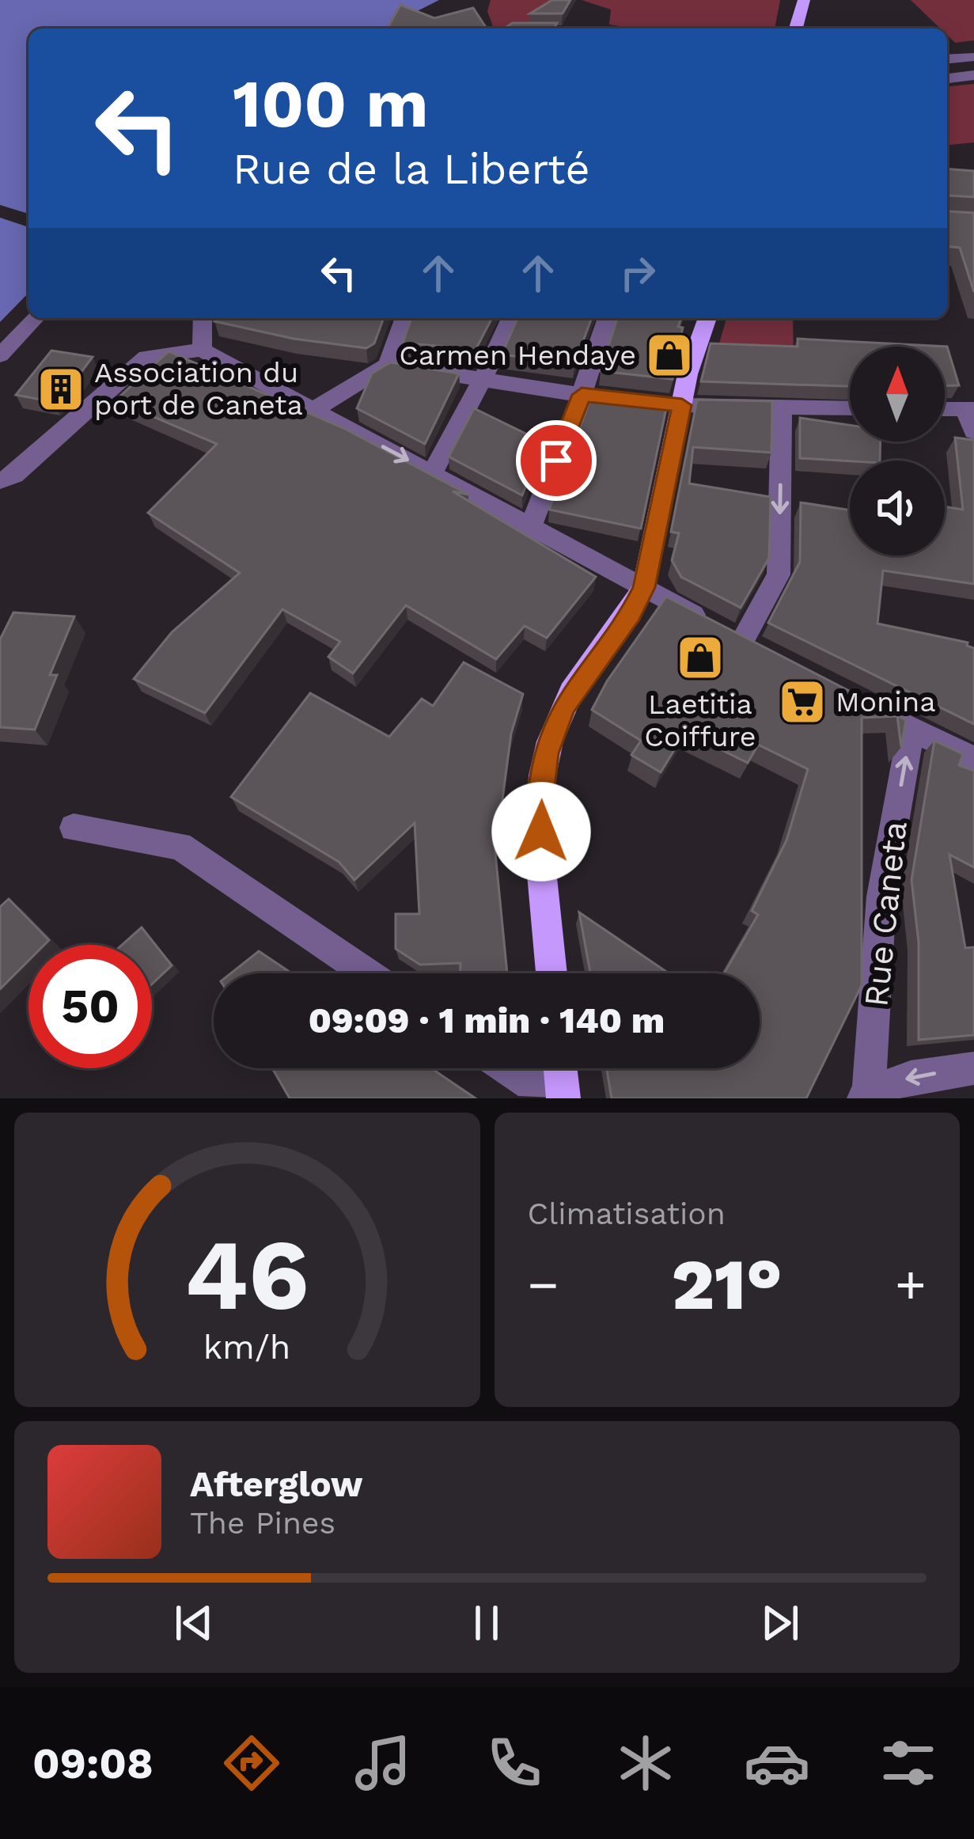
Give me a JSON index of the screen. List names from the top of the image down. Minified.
{"streets":{"street":["Rue Caneta"]},"one_way":["Rue Caneta"],"places":{"shop":["Carmen Hendaye","Laetitia Coiffure"],"building":["Association du port de Caneta"],"supermarket":["Monina"]},"north":"top","page":{"turn":["100 m","Rue de la Liberté"],"limit":"50","trip":"09:09 · 1 min · 140 m","tile":"Climatisation","heat":["−","21°","+"],"song":["Afterglow","The Pines"],"tabs":"09:08","gauge":["46","km/h"]}}
